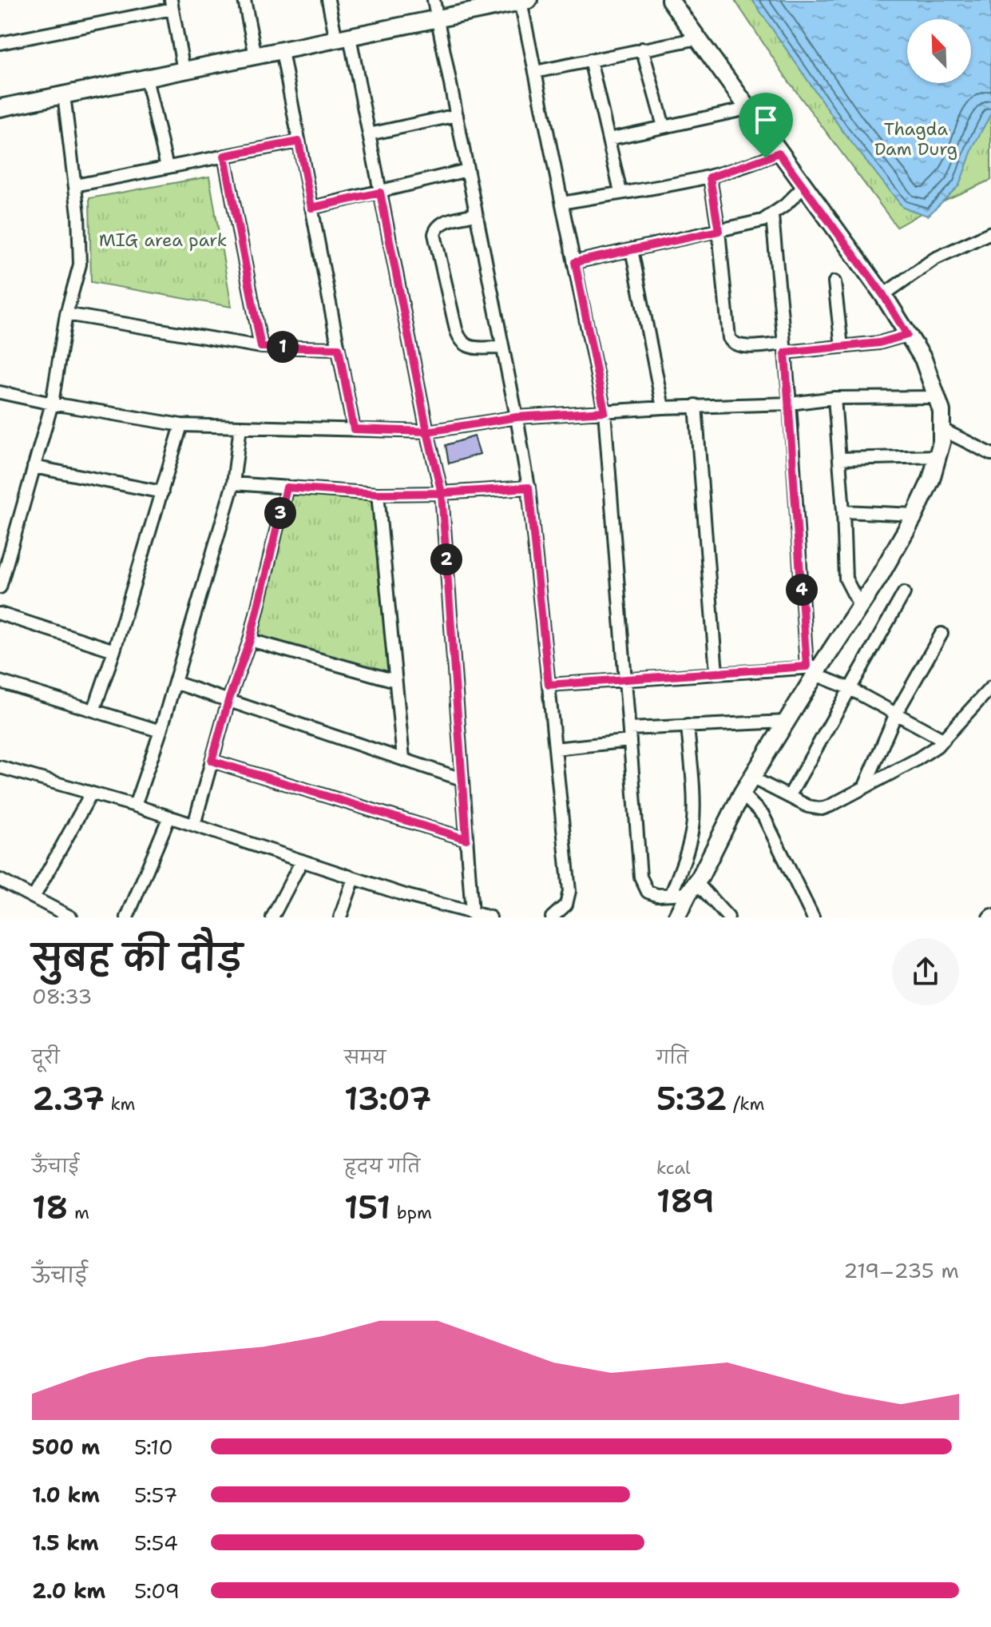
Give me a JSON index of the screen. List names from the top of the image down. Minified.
{"parks":["Thagda Dam Durg","MIG area park"],"north":"top left","page":{"pins":["1","3","2","4"],"heading":["सुबह की दौड़","08:33"],"stats":[["दूरी","2.37 km"],["समय","13:07"],["गति","5:32 /km"],["ऊँचाई","18 m"],["हृदय गति","151 bpm"],["kcal","189"]],"chart":["ऊँचाई","219–235 m"],"list":[{"name":"500 m","note":"5:10"},{"name":"1.0 km","note":"5:57"},{"name":"1.5 km","note":"5:54"},{"name":"2.0 km","note":"5:09"}]}}
